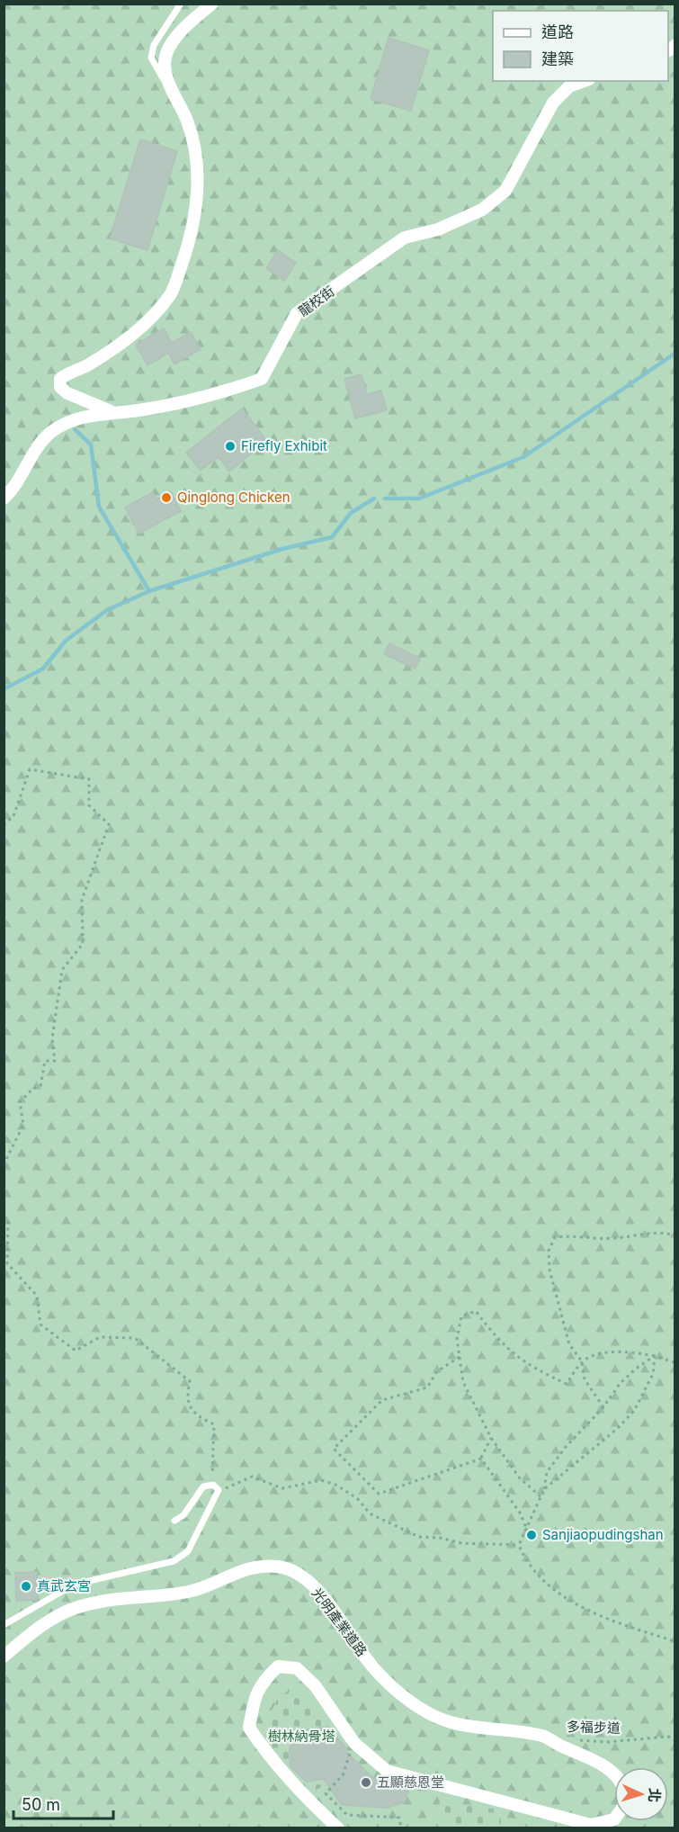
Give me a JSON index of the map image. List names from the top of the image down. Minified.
{"streets":{"street":["龍校街","光明產業道路"],"path":["多福步道"]},"parks":["樹林納骨塔"],"places":["Firefly Exhibit","Qinglong Chicken","Sanjiaopudingshan","真武玄宮","五顯慈恩堂"],"legend":["道路","建築"],"scale_bar":"50 m","north":"right"}
